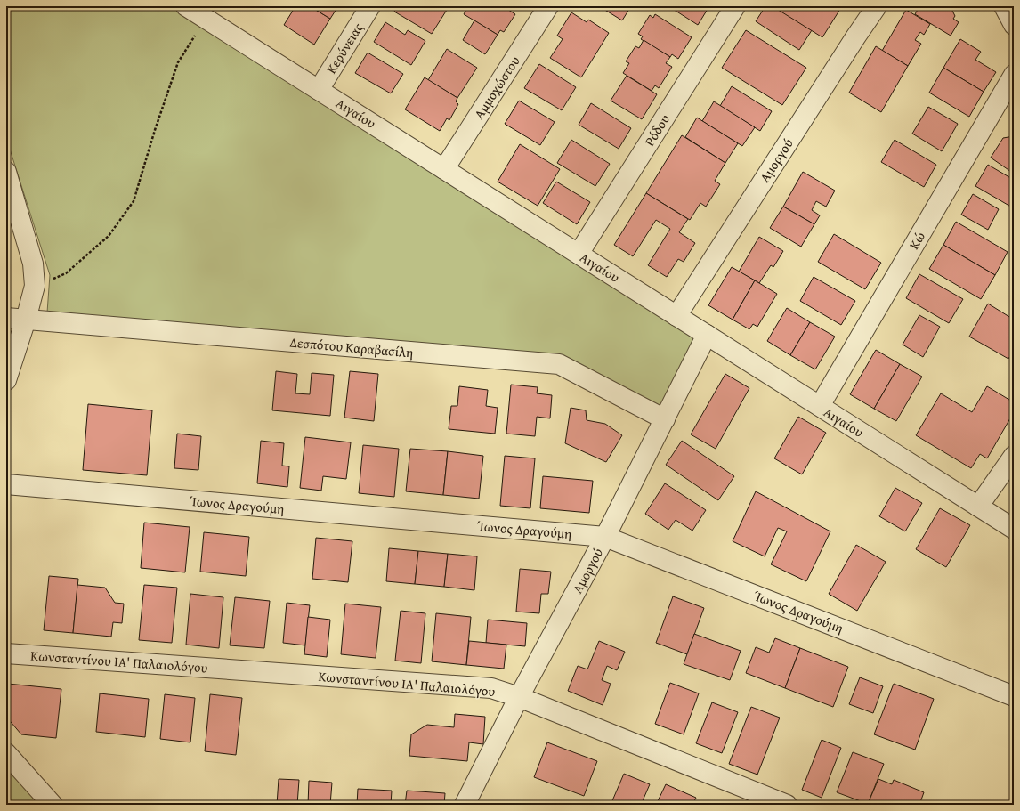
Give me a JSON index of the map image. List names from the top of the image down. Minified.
{"streets":{"street":["Κερύνειας","Αμμοχώστου","Αιγαίου","Ρόδου","Αμοργού","Κώ","Δεσπότου Καραβασίλη","Ίωνος Δραγούμη","Κωνσταντίνου ΙΑ' Παλαιολόγου"]},"crossings":[["Κερύνειας","Αιγαίου"],["Αμμοχώστου","Αιγαίου"],["Αιγαίου","Ρόδου"],["Αιγαίου","Αμοργού"],["Αιγαίου","Κώ"],["Αμοργού","Δεσπότου Καραβασίλη"],["Αμοργού","Ίωνος Δραγούμη"],["Αμοργού","Κωνσταντίνου ΙΑ' Παλαιολόγου"]]}
